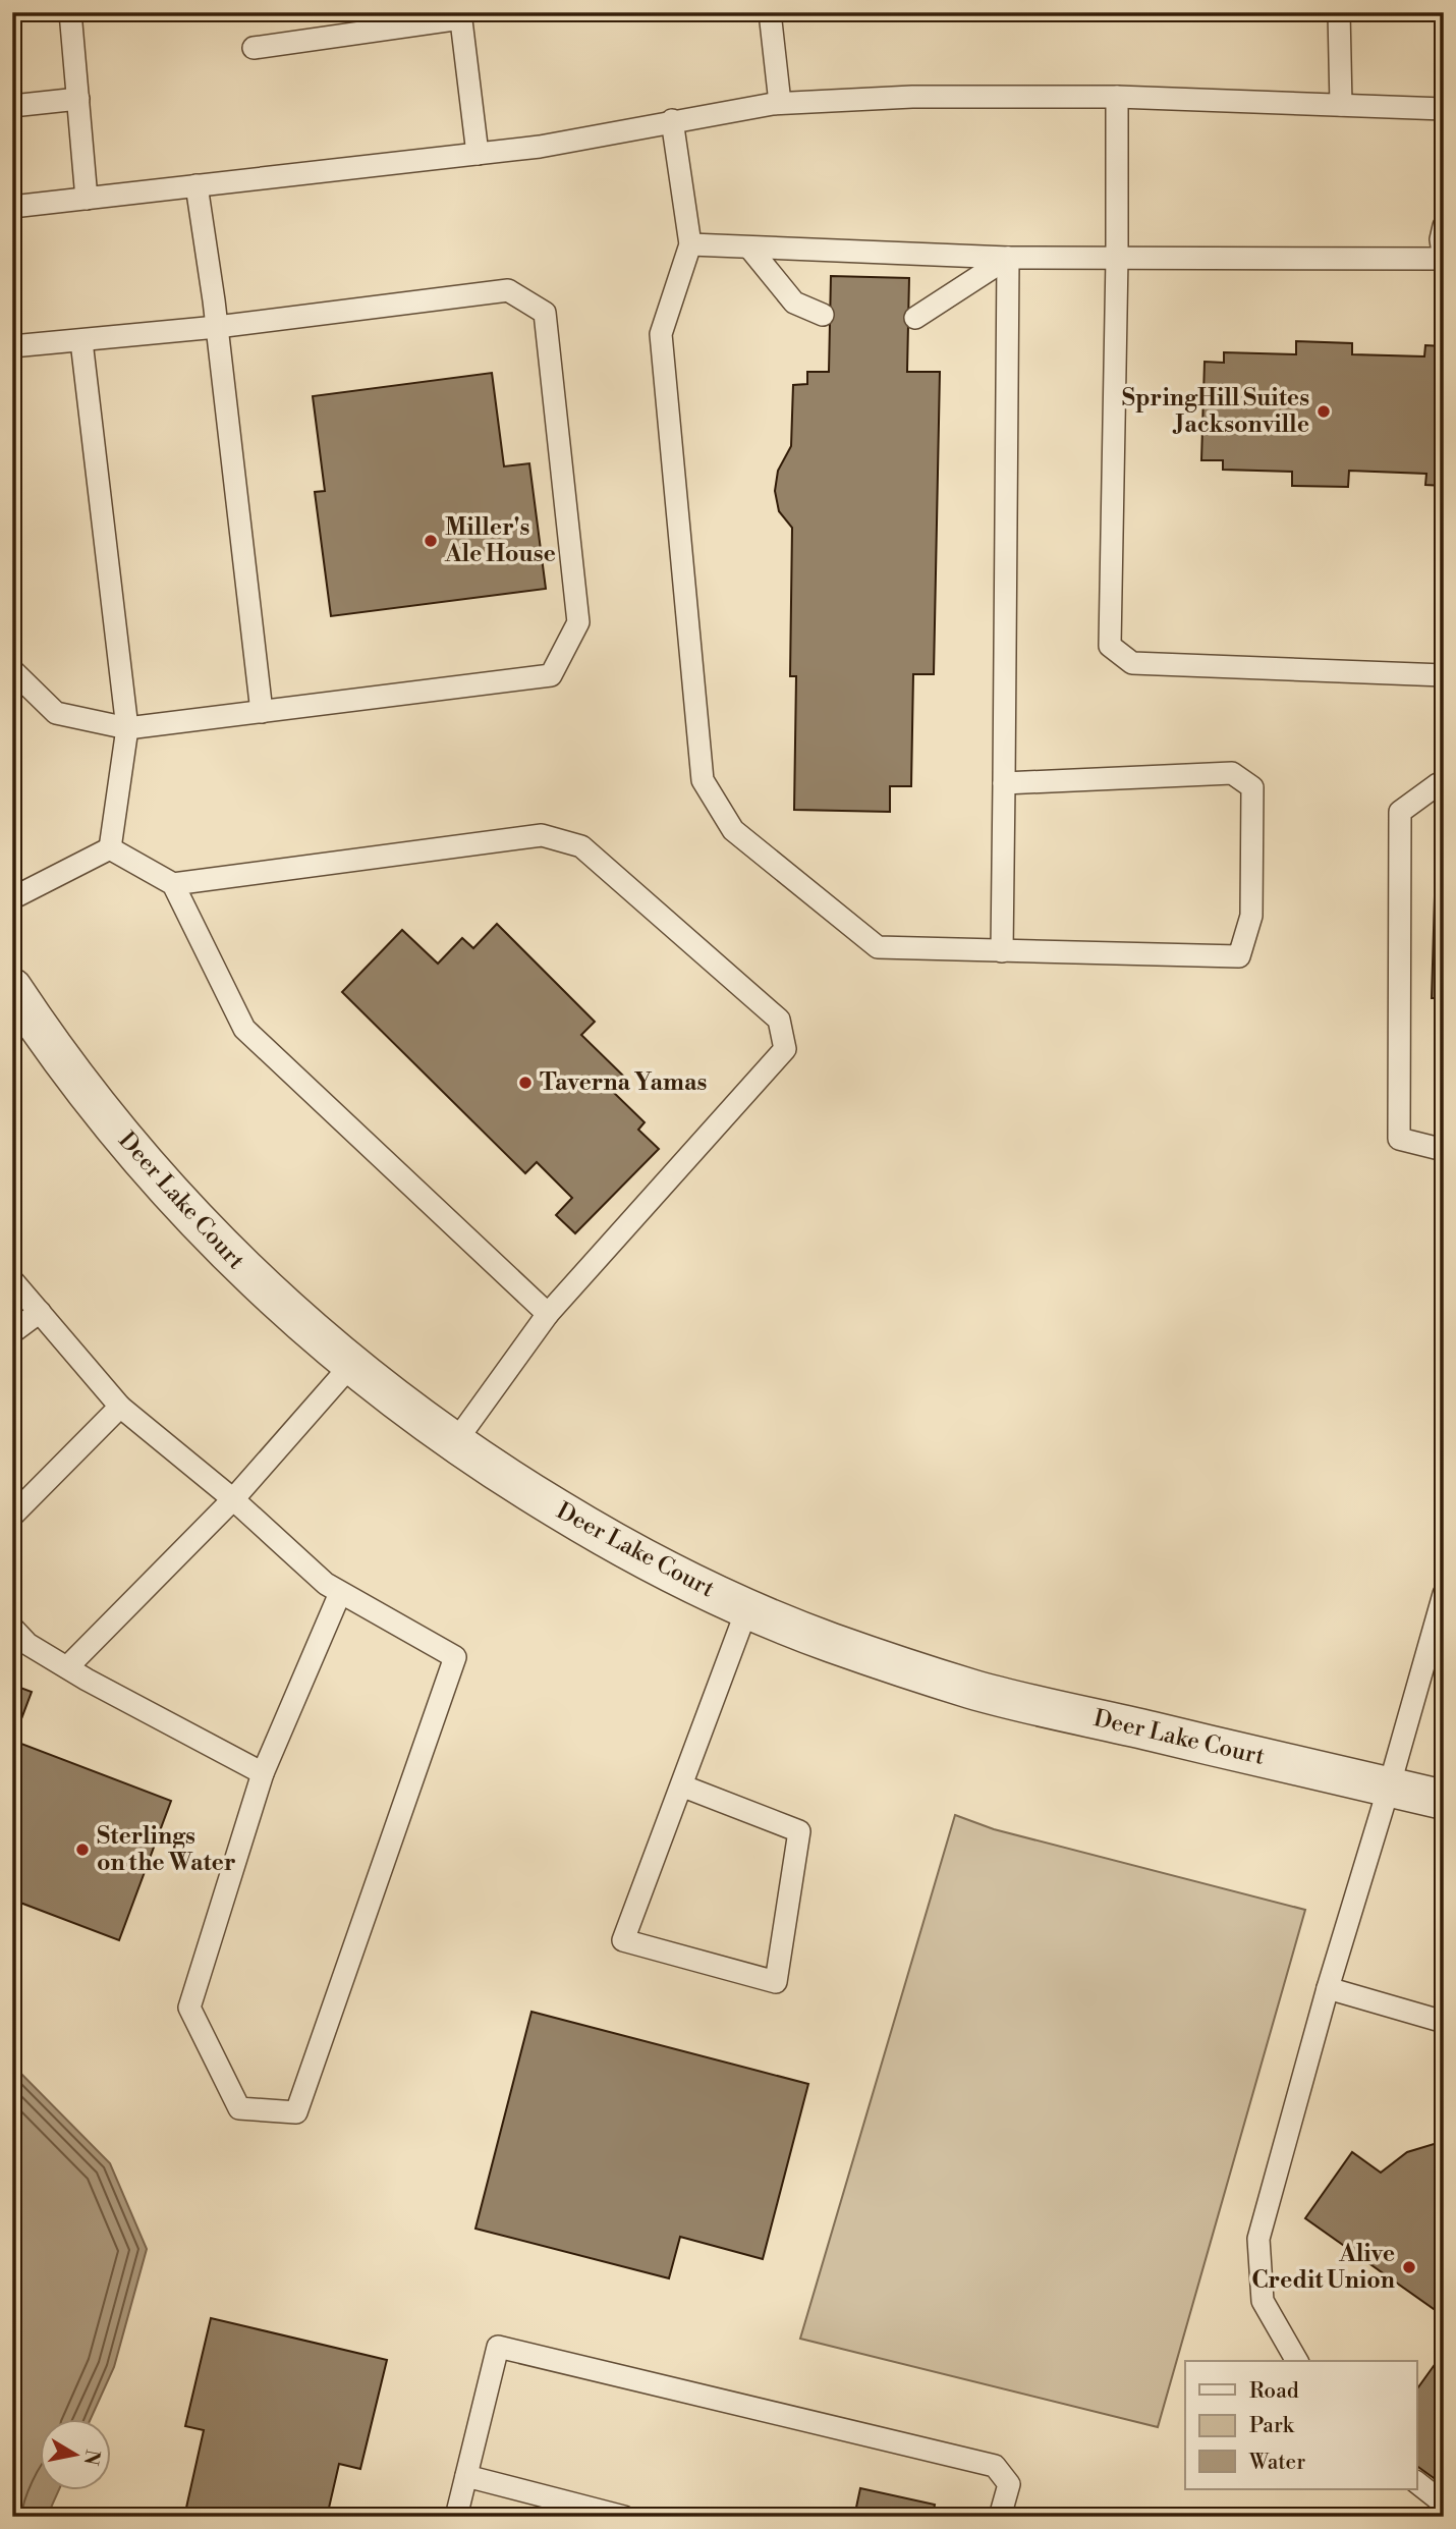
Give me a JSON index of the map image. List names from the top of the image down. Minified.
{"streets":{"street":["Deer Lake Court"]},"places":["SpringHill Suites Jacksonville","Miller's Ale House","Taverna Yamas","Sterlings on the Water","Alive Credit Union"],"legend":["Road","Park","Water"],"north":"right"}
